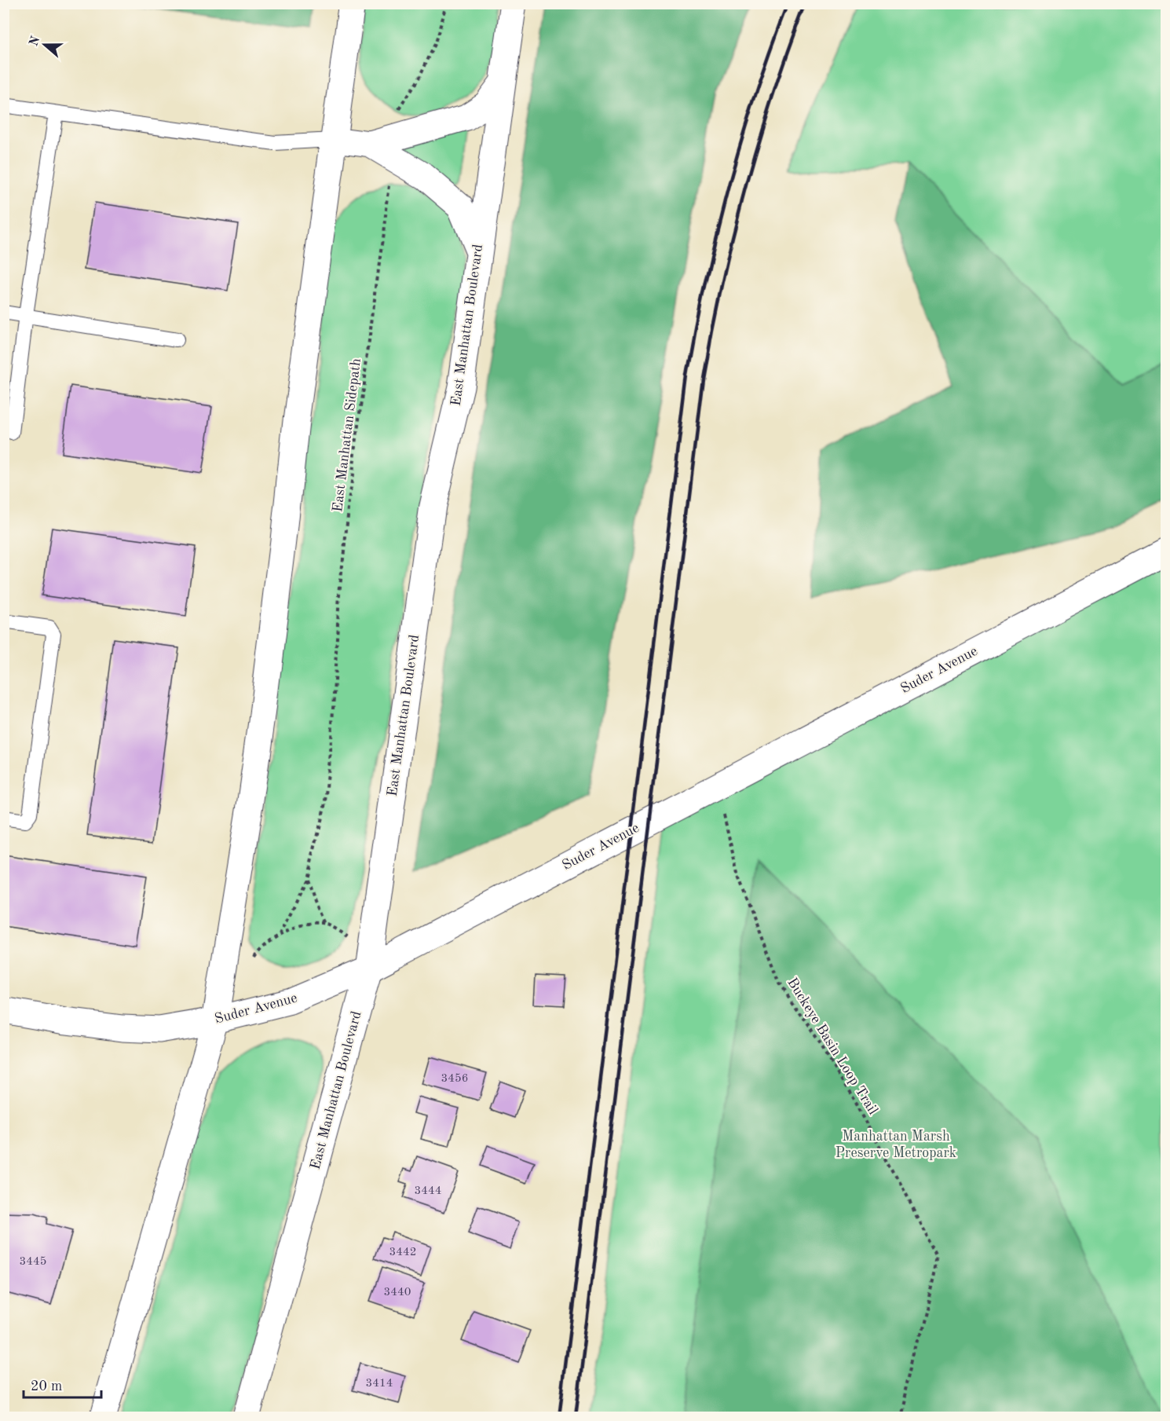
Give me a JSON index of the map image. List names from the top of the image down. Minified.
{"streets":{"street":["East Manhattan Boulevard","Suder Avenue"],"path":["East Manhattan Sidepath","Buckeye Basin Loop Trail"]},"crossings":[["East Manhattan Boulevard","Suder Avenue"]],"parks":["Manhattan Marsh Preserve Metropark"],"house_numbers":["3456","3444","3442","3445","3440","3414"],"scale_bar":"20 m","north":"left"}
